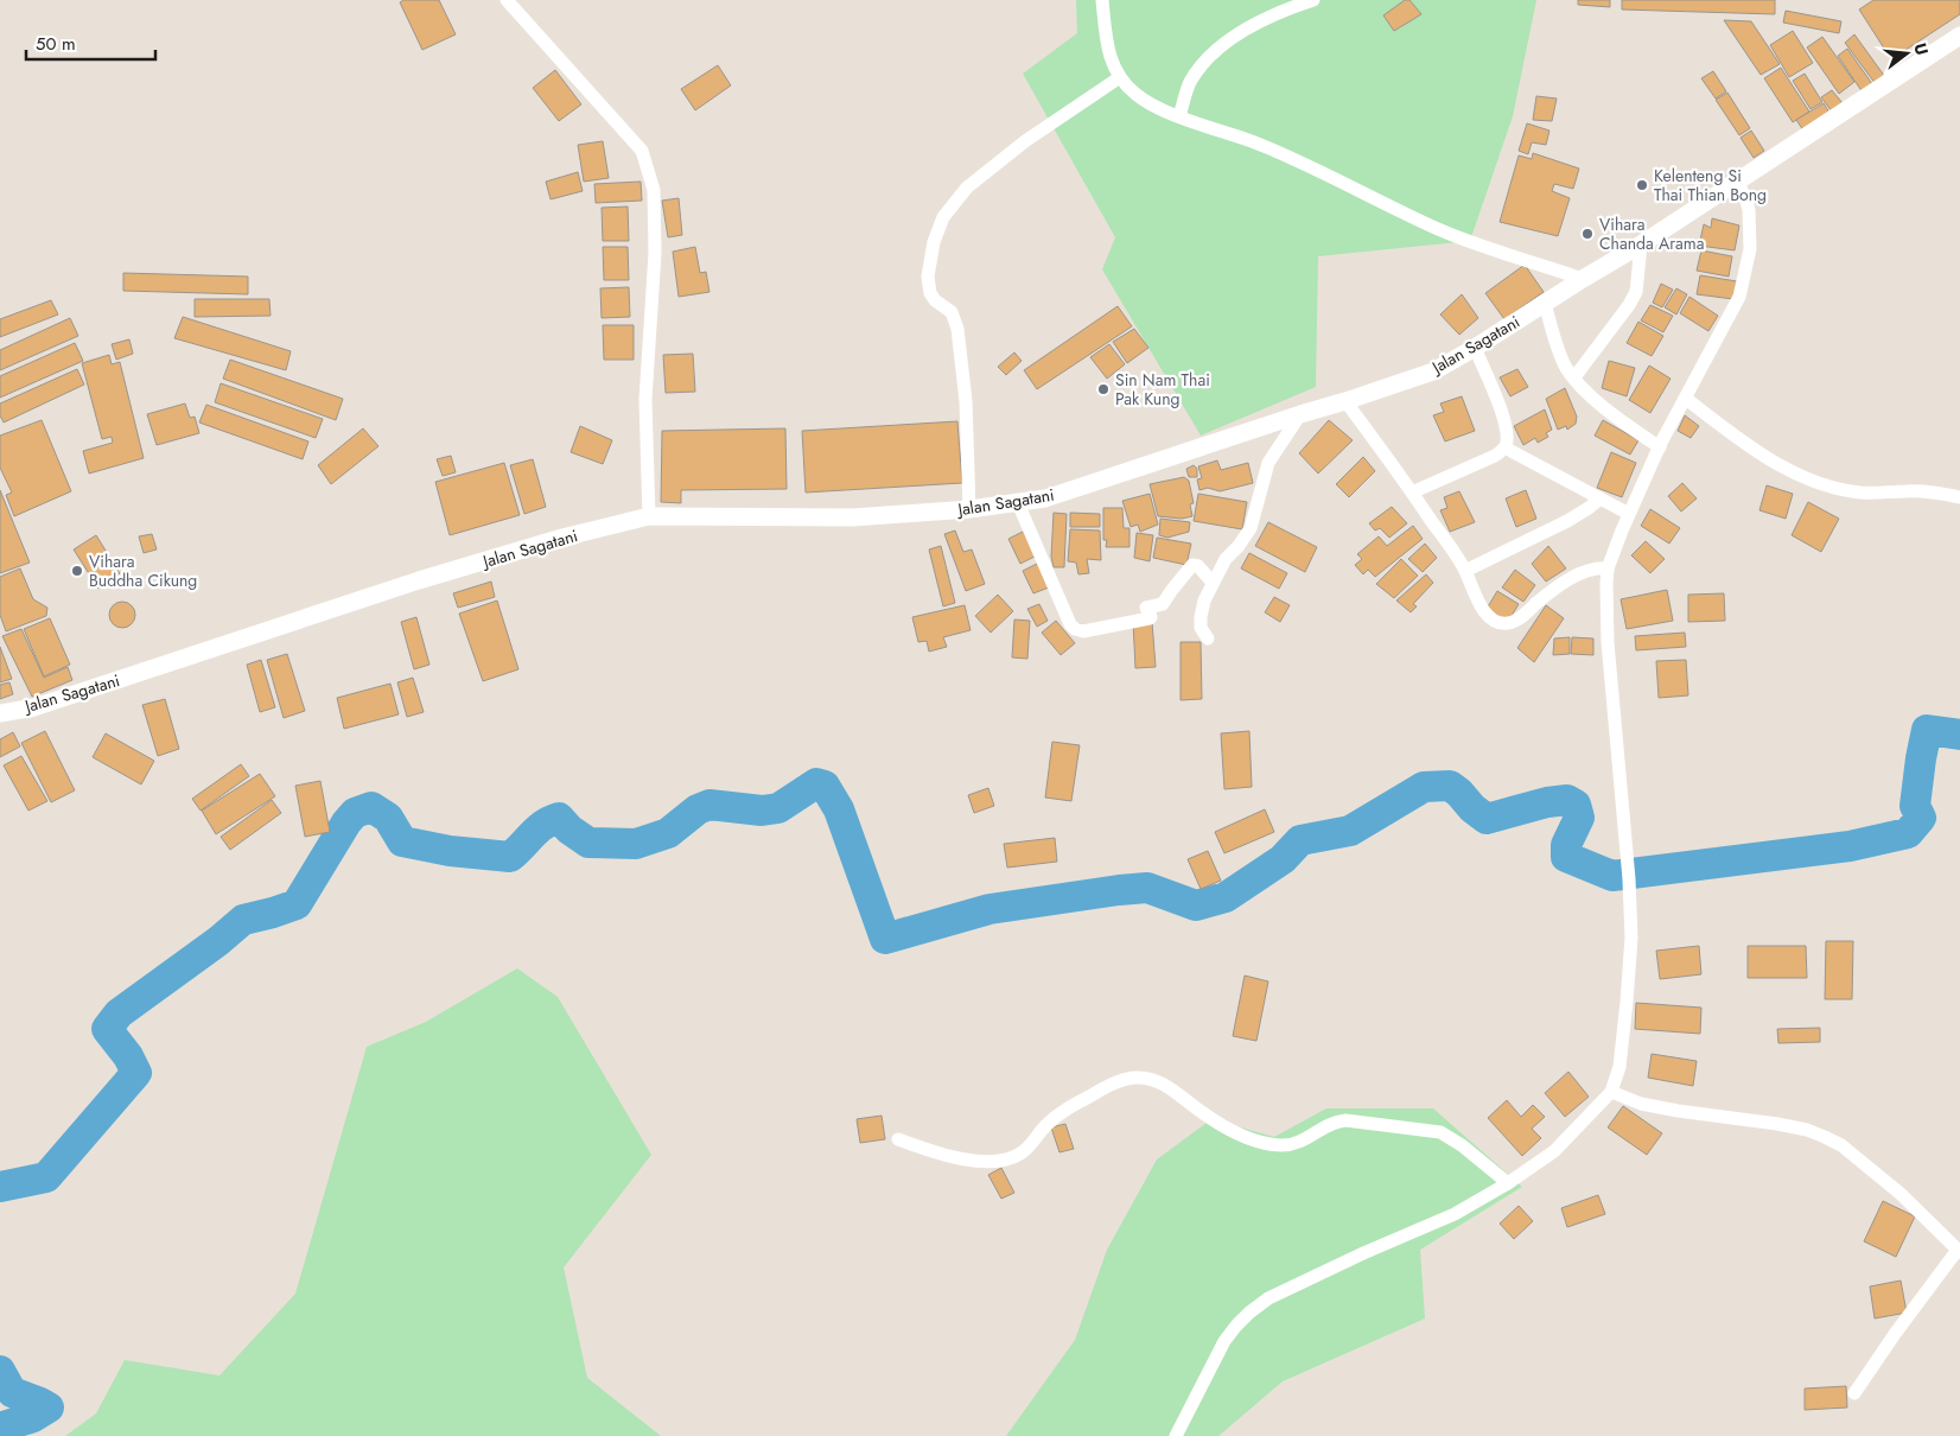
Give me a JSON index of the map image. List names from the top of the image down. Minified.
{"streets":{"street":["Jalan Sagatani"]},"places":["Kelenteng Si Thai Thian Bong","Vihara Chanda Arama","Sin Nam Thai Pak Kung","Vihara Buddha Cikung"],"scale_bar":"50 m","north":"right"}
